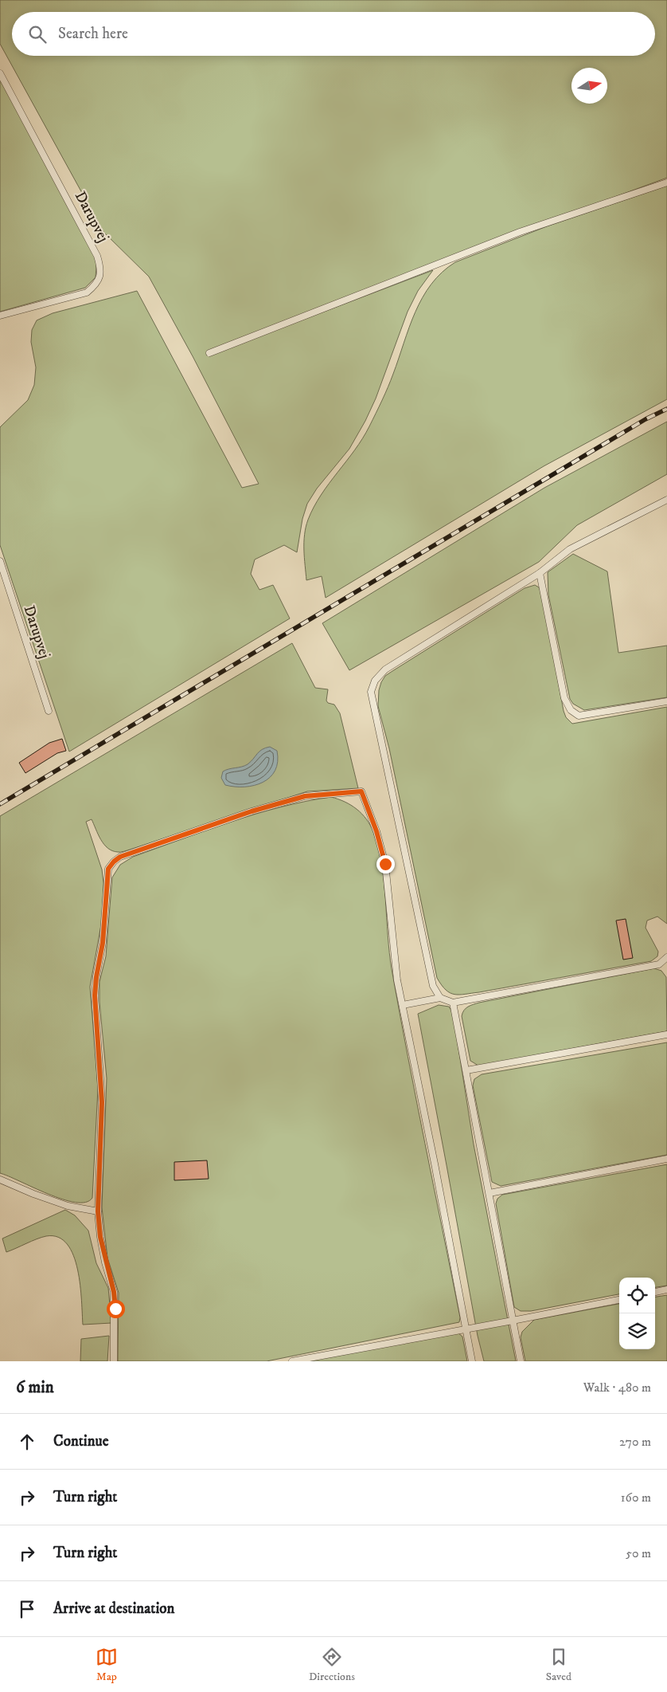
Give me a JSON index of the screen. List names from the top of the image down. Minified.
{"streets":{"lane":["Darupvej"]},"north":"right","page":{"search":"Search here","heading":["6 min","Walk · 480 m"],"list":[["Continue","270 m"],["Turn right","160 m"],["Turn right","50 m"],"Arrive at destination"],"nav":["Map","Directions","Saved"]}}
